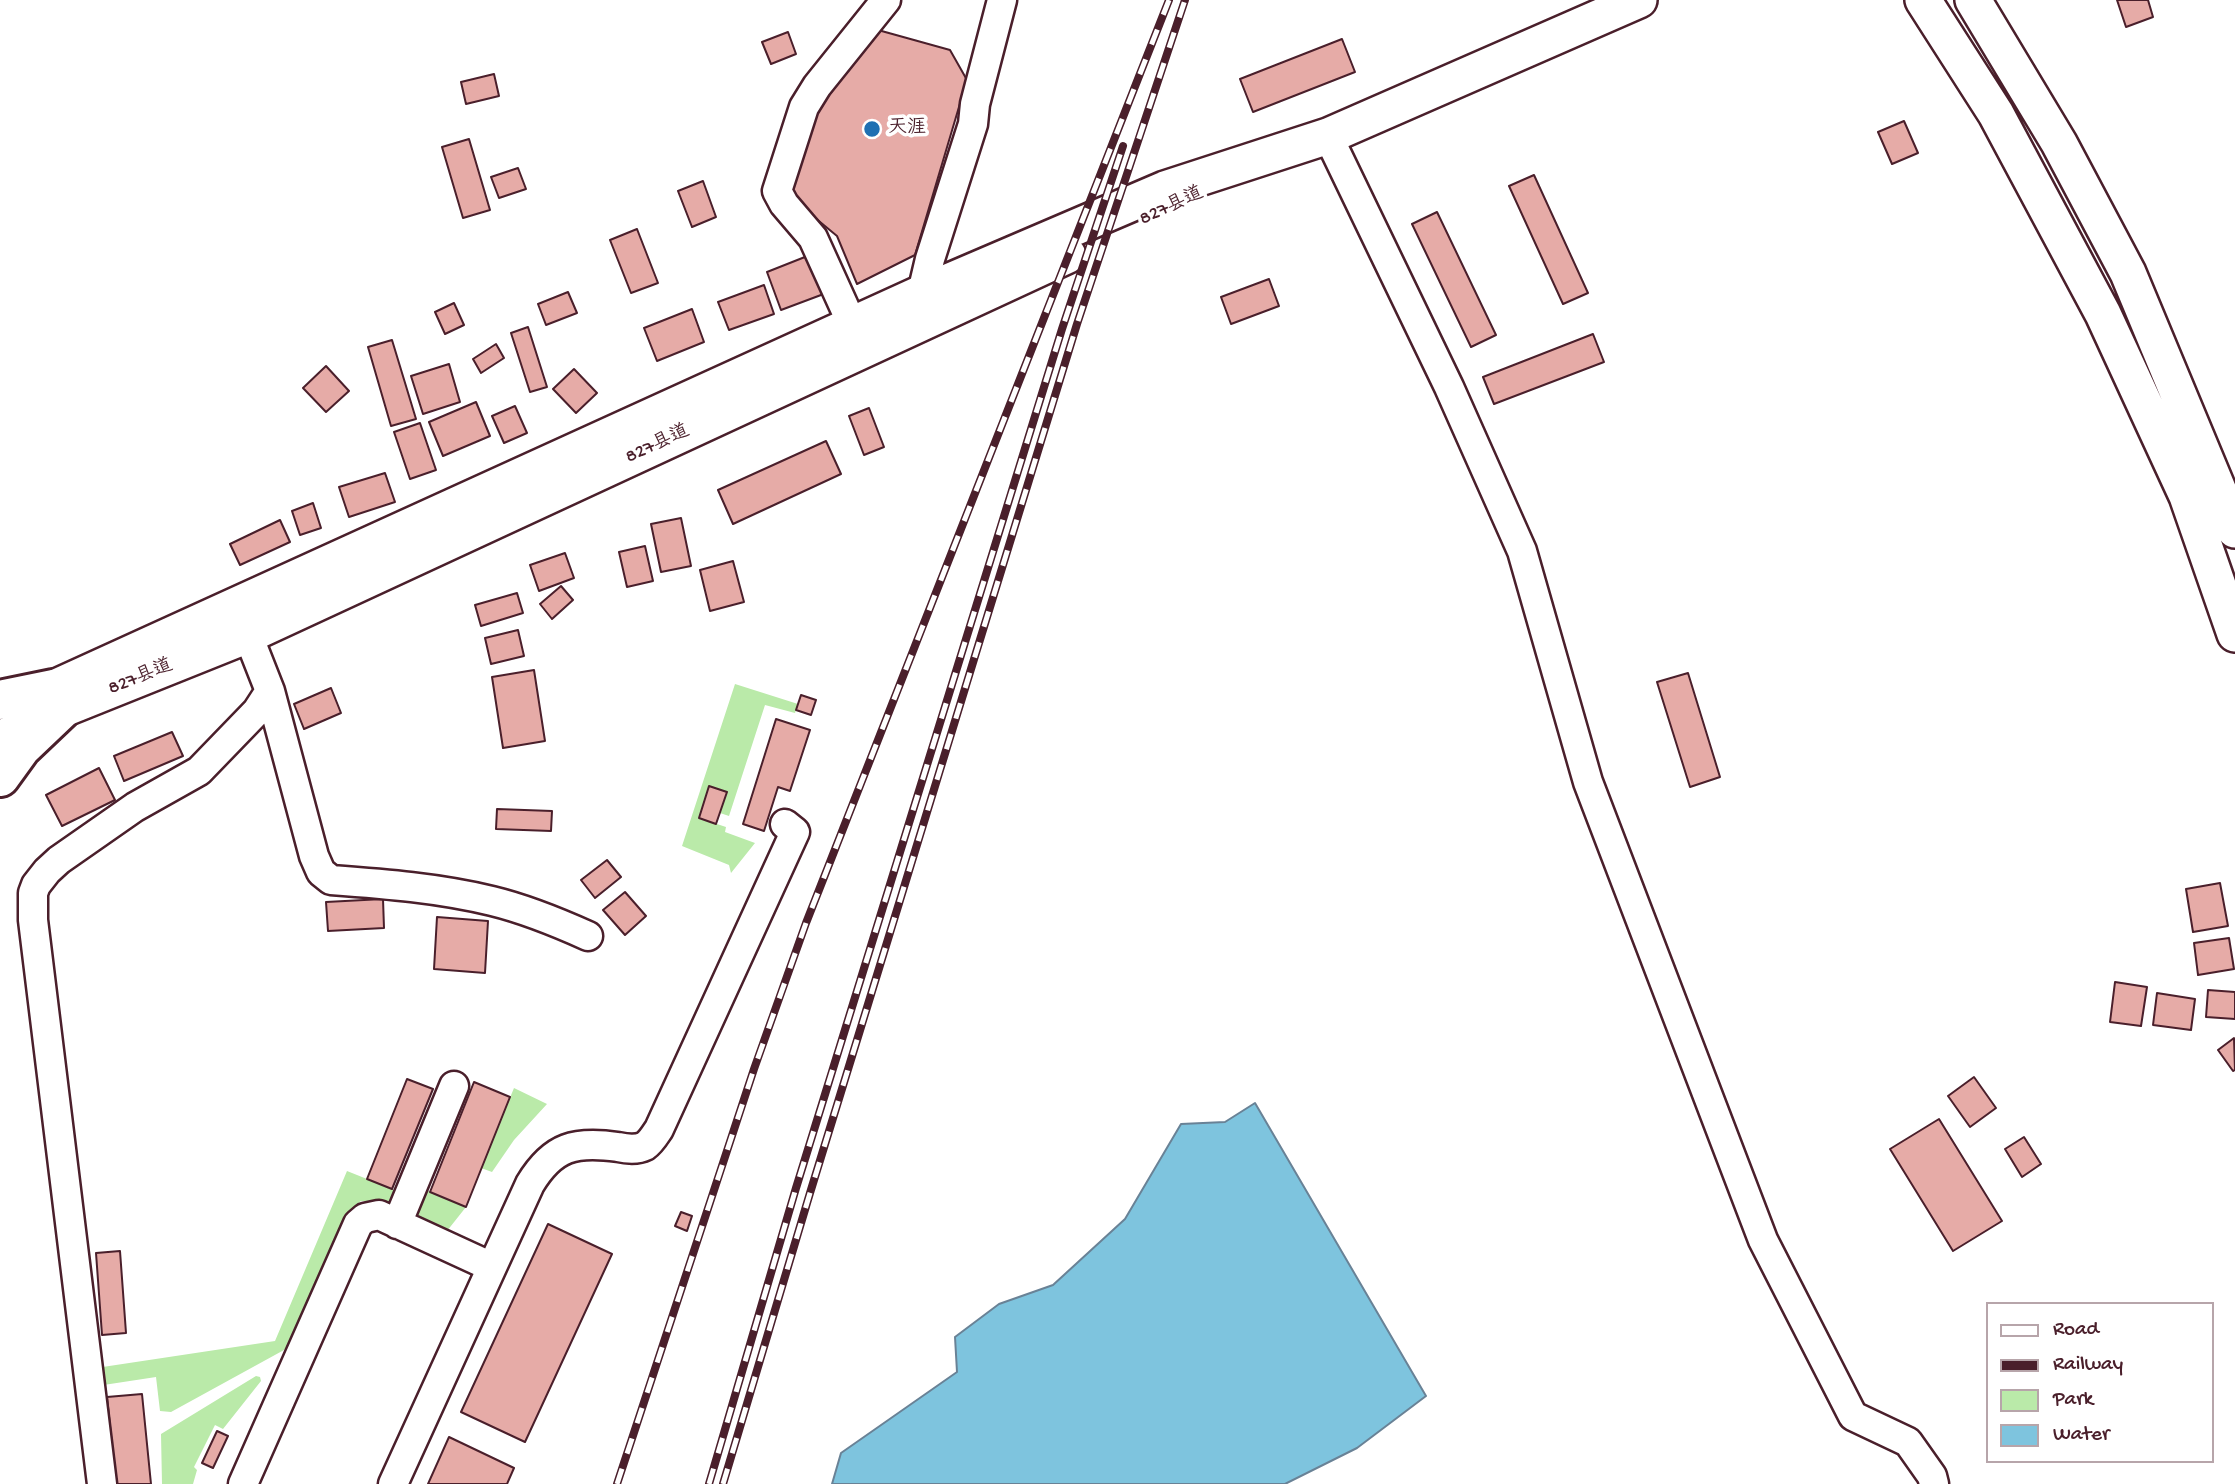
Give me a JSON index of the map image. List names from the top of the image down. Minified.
{"streets":{"main road":["827县道"]},"places":["天涯"],"legend":["Road","Railway","Park","Water"]}
